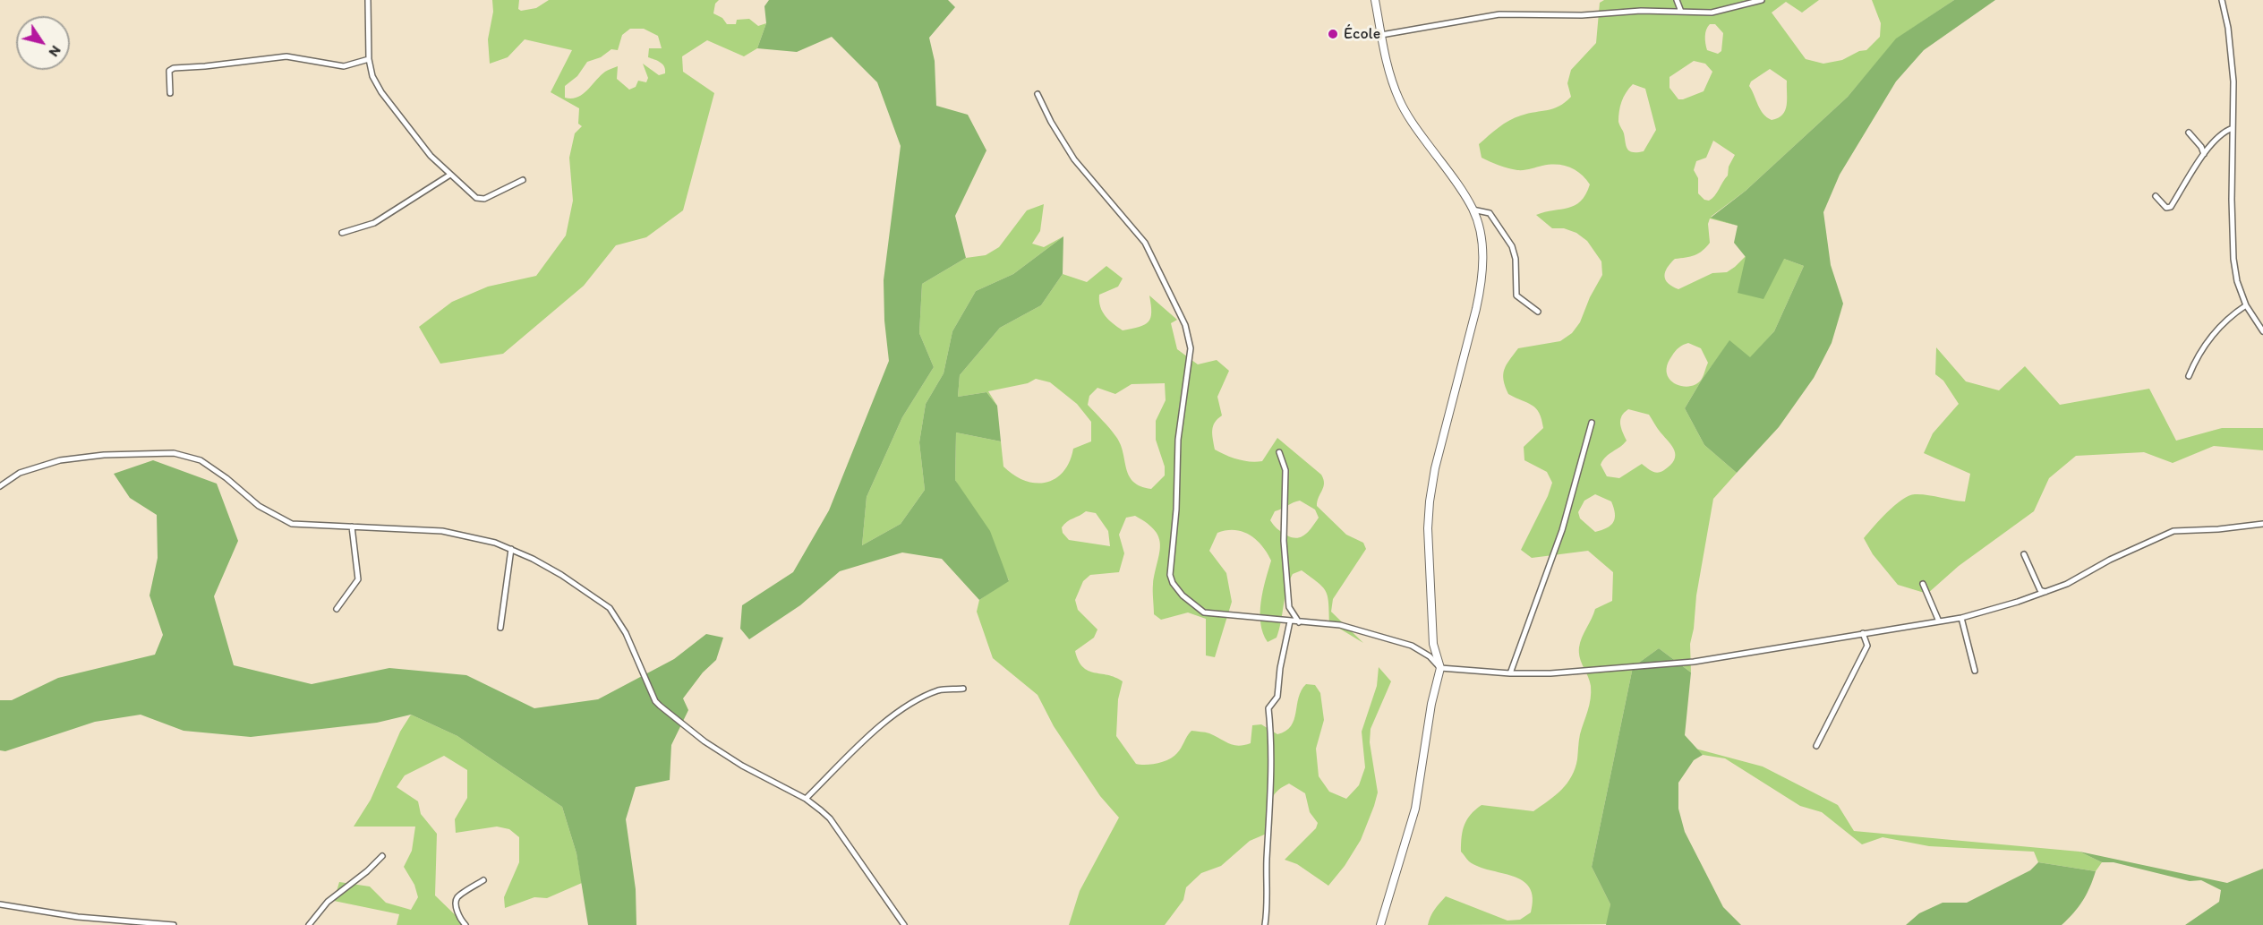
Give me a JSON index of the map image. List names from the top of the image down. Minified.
{"places":["École"],"north":"bottom right"}
